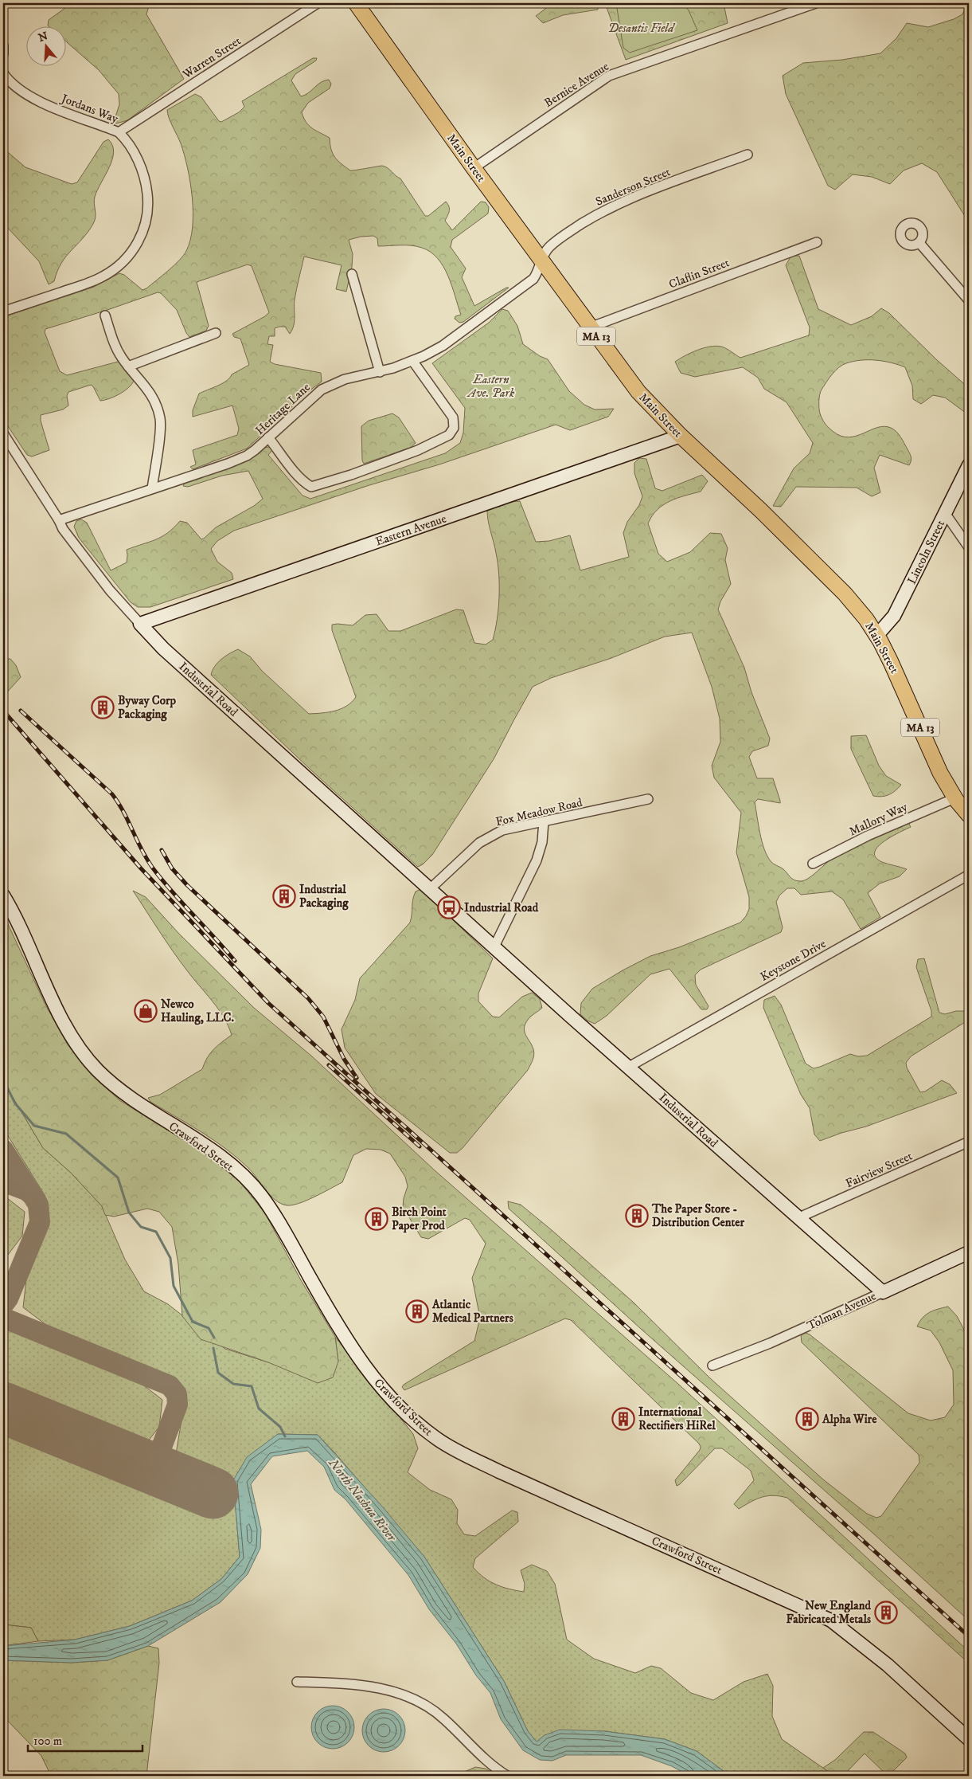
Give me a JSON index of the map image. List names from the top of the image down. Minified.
{"streets":{"main road":["Main Street","MA 13"],"street":["Warren Street","Bernice Avenue","Jordans Way","Sanderson Street","Claflin Street","Heritage Lane","Eastern Avenue","Lincoln Street","Industrial Road","Fox Meadow Road","Mallory Way","Keystone Drive","Crawford Street","Fairview Street","Tolman Avenue"]},"crossings":[["Warren Street","Jordans Way"],["Bernice Avenue","Main Street"],["Main Street","Sanderson Street"],["Main Street","Claflin Street"],["Main Street","Heritage Lane"],["Main Street","Eastern Avenue"],["Main Street","Lincoln Street"],["Main Street","Mallory Way"],["Sanderson Street","Heritage Lane"],["Heritage Lane","Industrial Road"],["Eastern Avenue","Industrial Road"],["Industrial Road","Fox Meadow Road"],["Industrial Road","Keystone Drive"],["Industrial Road","Fairview Street"],["Industrial Road","Tolman Avenue"]],"water":["North Nashua River"],"parks":["Desantis Field","Eastern Ave. Park"],"places":{"building":["Byway Corp Packaging","Industrial Packaging","The Paper Store - Distribution Center","Birch Point Paper Prod","Atlantic Medical Partners","International Rectifiers HiRel","Alpha Wire","New England Fabricated Metals"],"bus stop":["Industrial Road"],"shop":["Newco Hauling, LLC."]},"scale_bar":"100 m","north":"top"}
